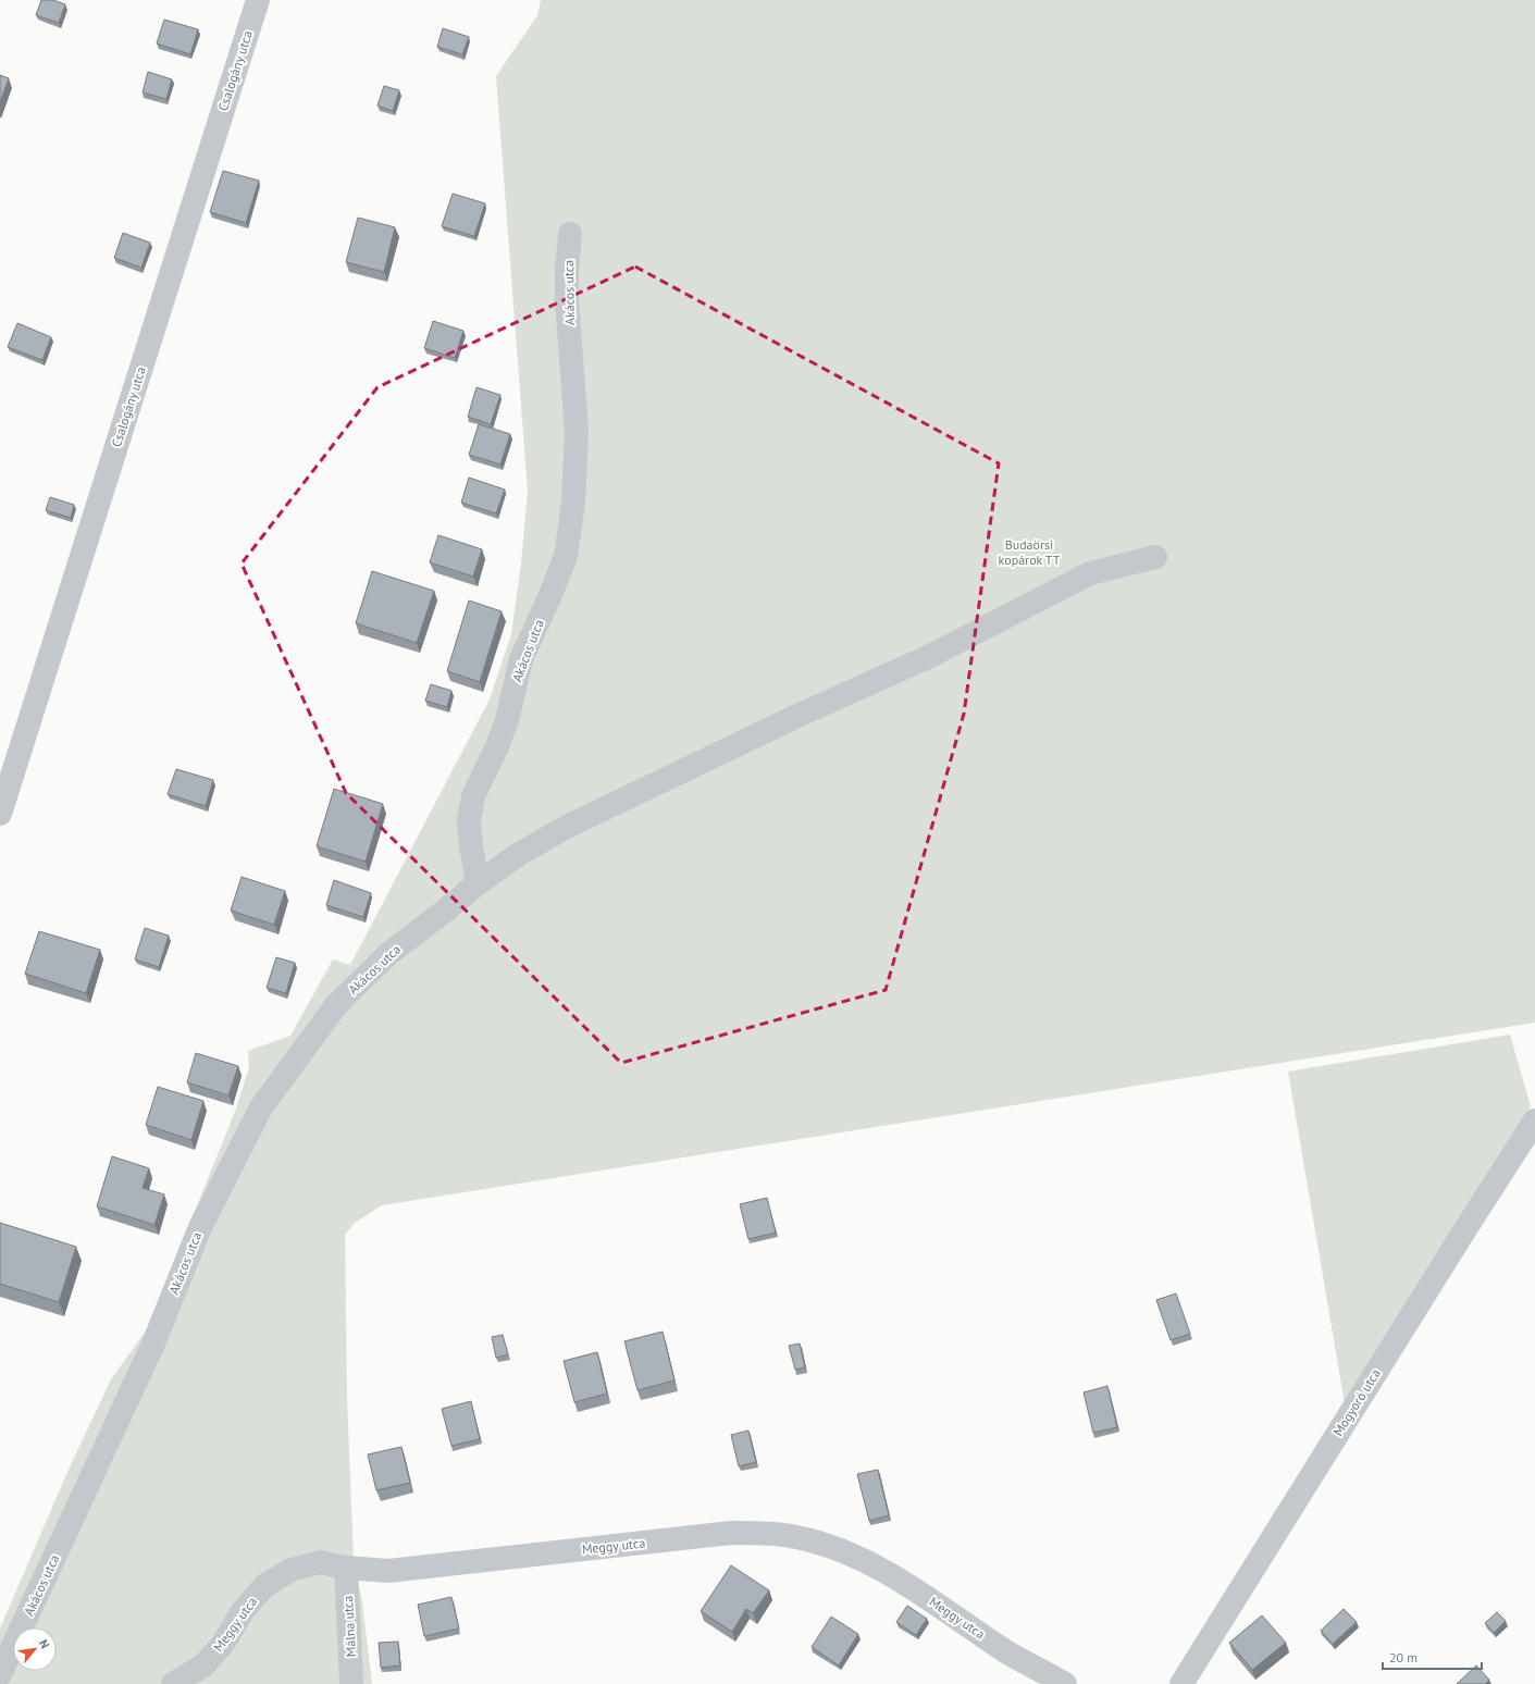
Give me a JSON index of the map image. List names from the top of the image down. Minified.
{"streets":{"street":["Csalogány utca","Akácos utca","Mogyoró utca","Meggy utca","Málna utca"]},"crossings":[["Meggy utca","Málna utca"]],"parks":["Budaörsi kopárok TT"],"scale_bar":"20 m","north":"top right"}
